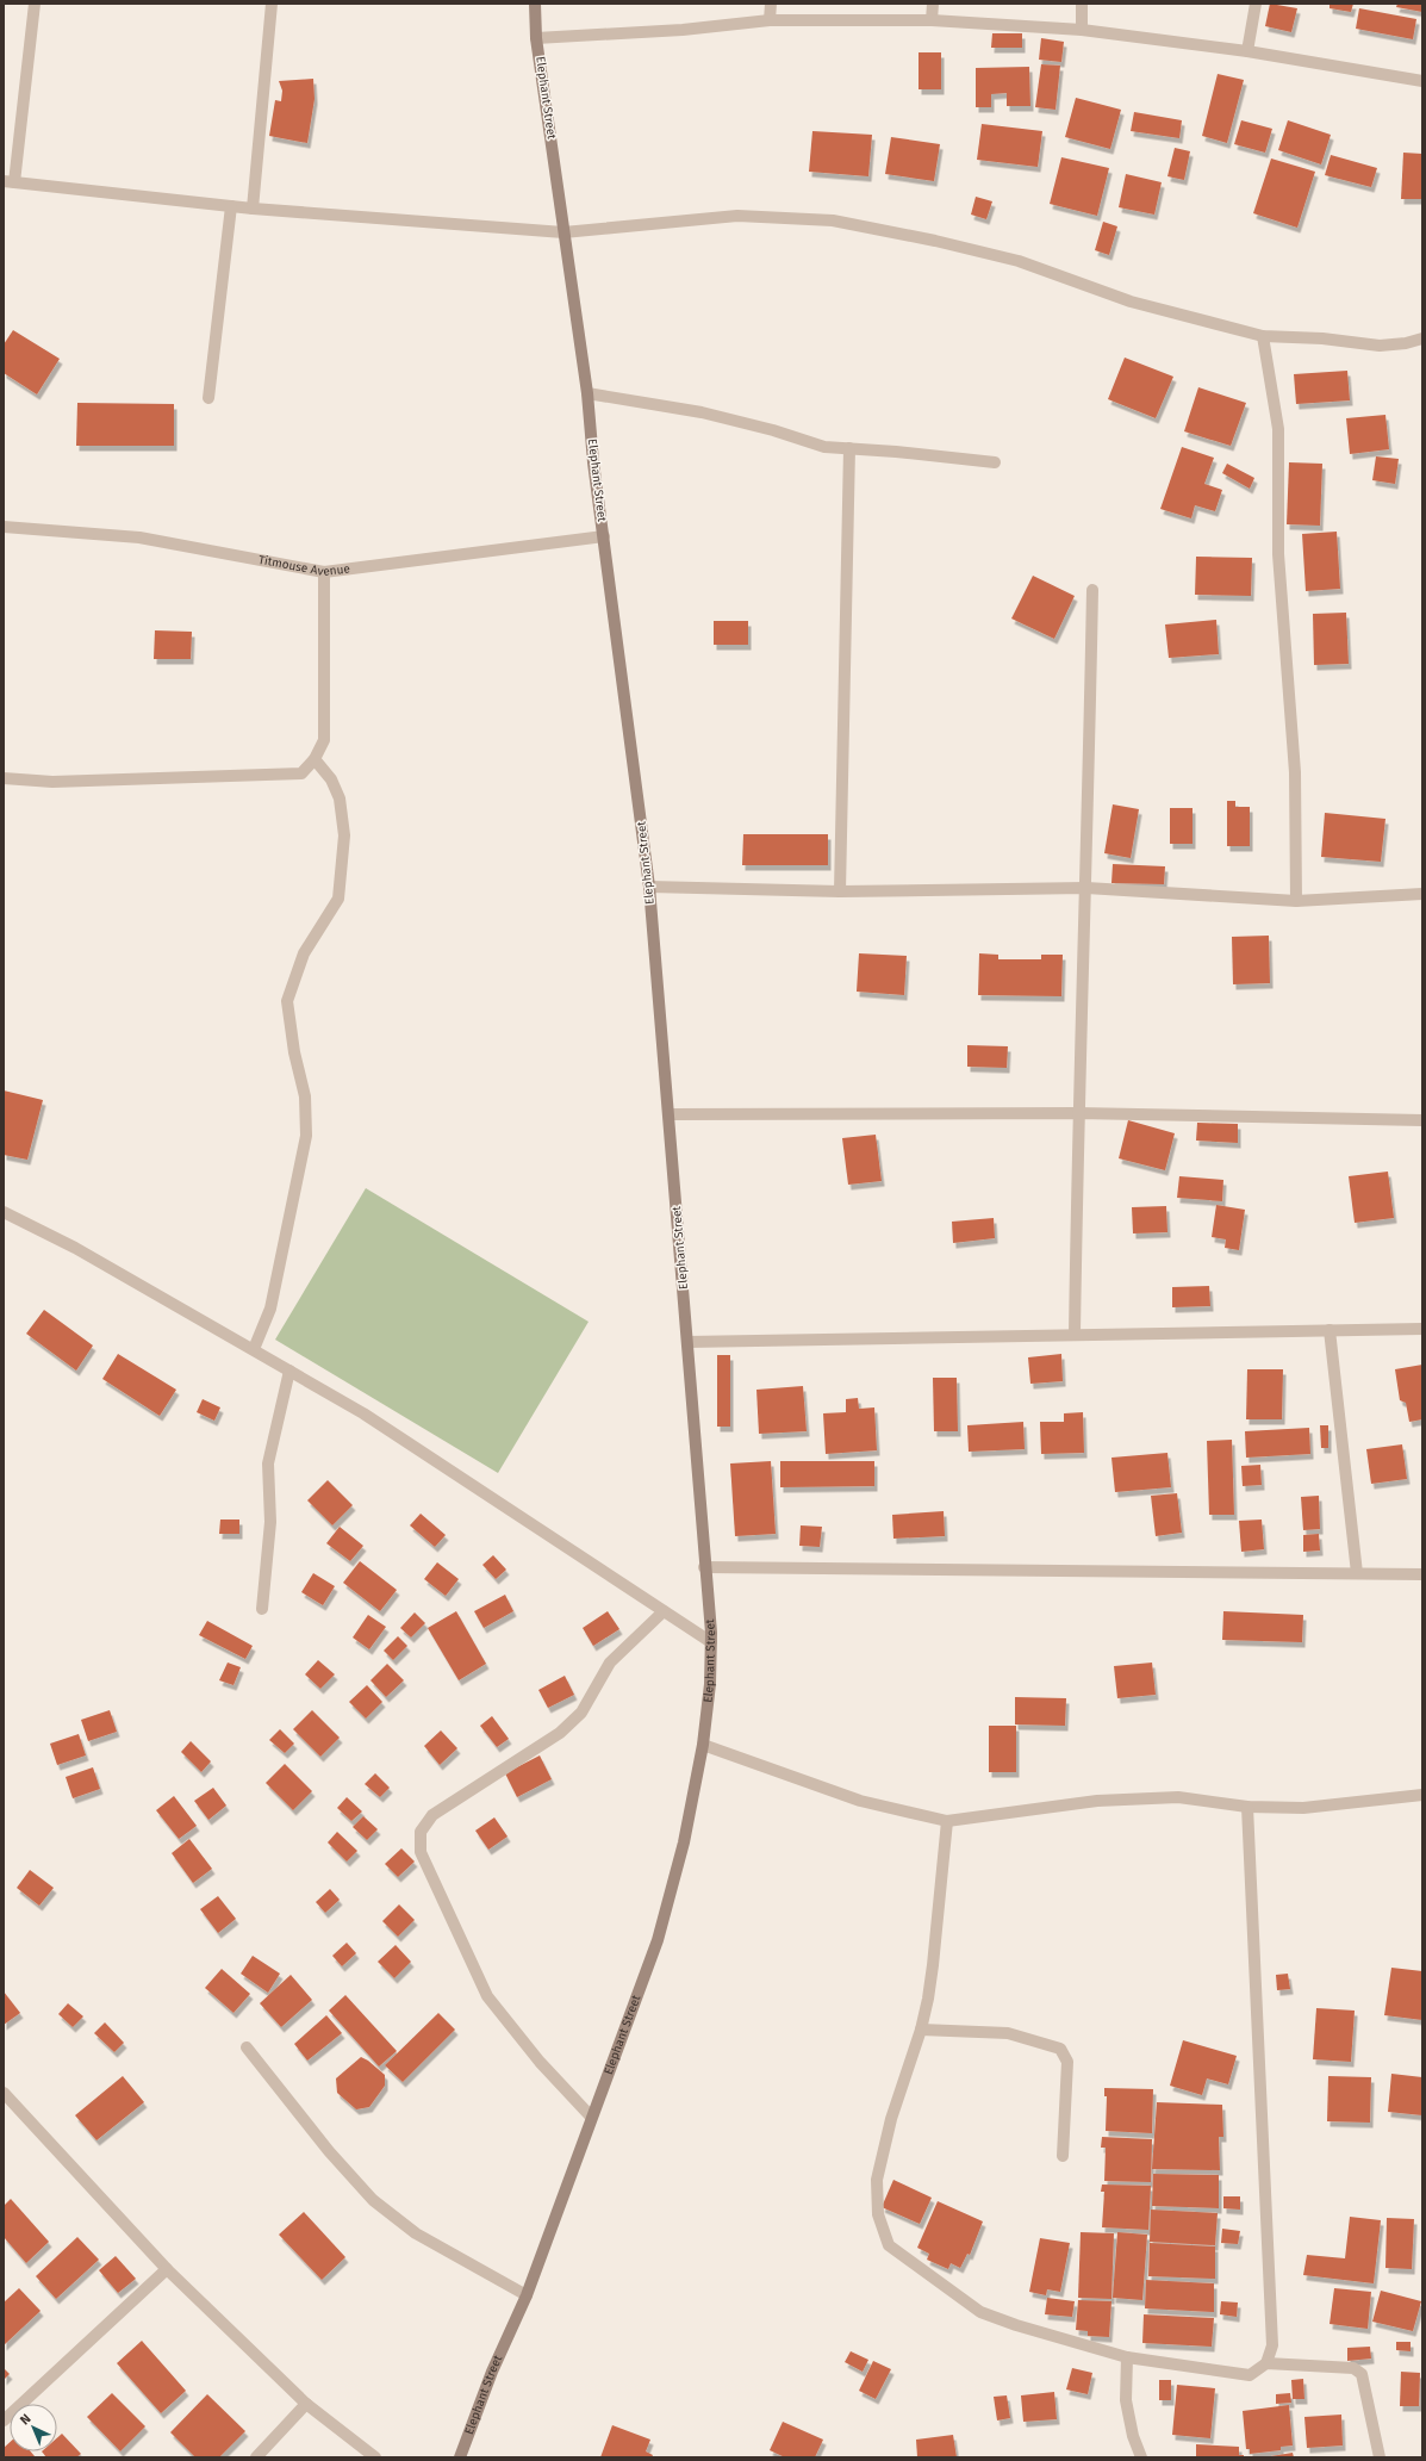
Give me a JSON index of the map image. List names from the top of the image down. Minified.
{"streets":{"main road":["Elephant Street"],"street":["Titmouse Avenue"]},"crossings":[["Elephant Street","Titmouse Avenue"]],"north":"top left"}
